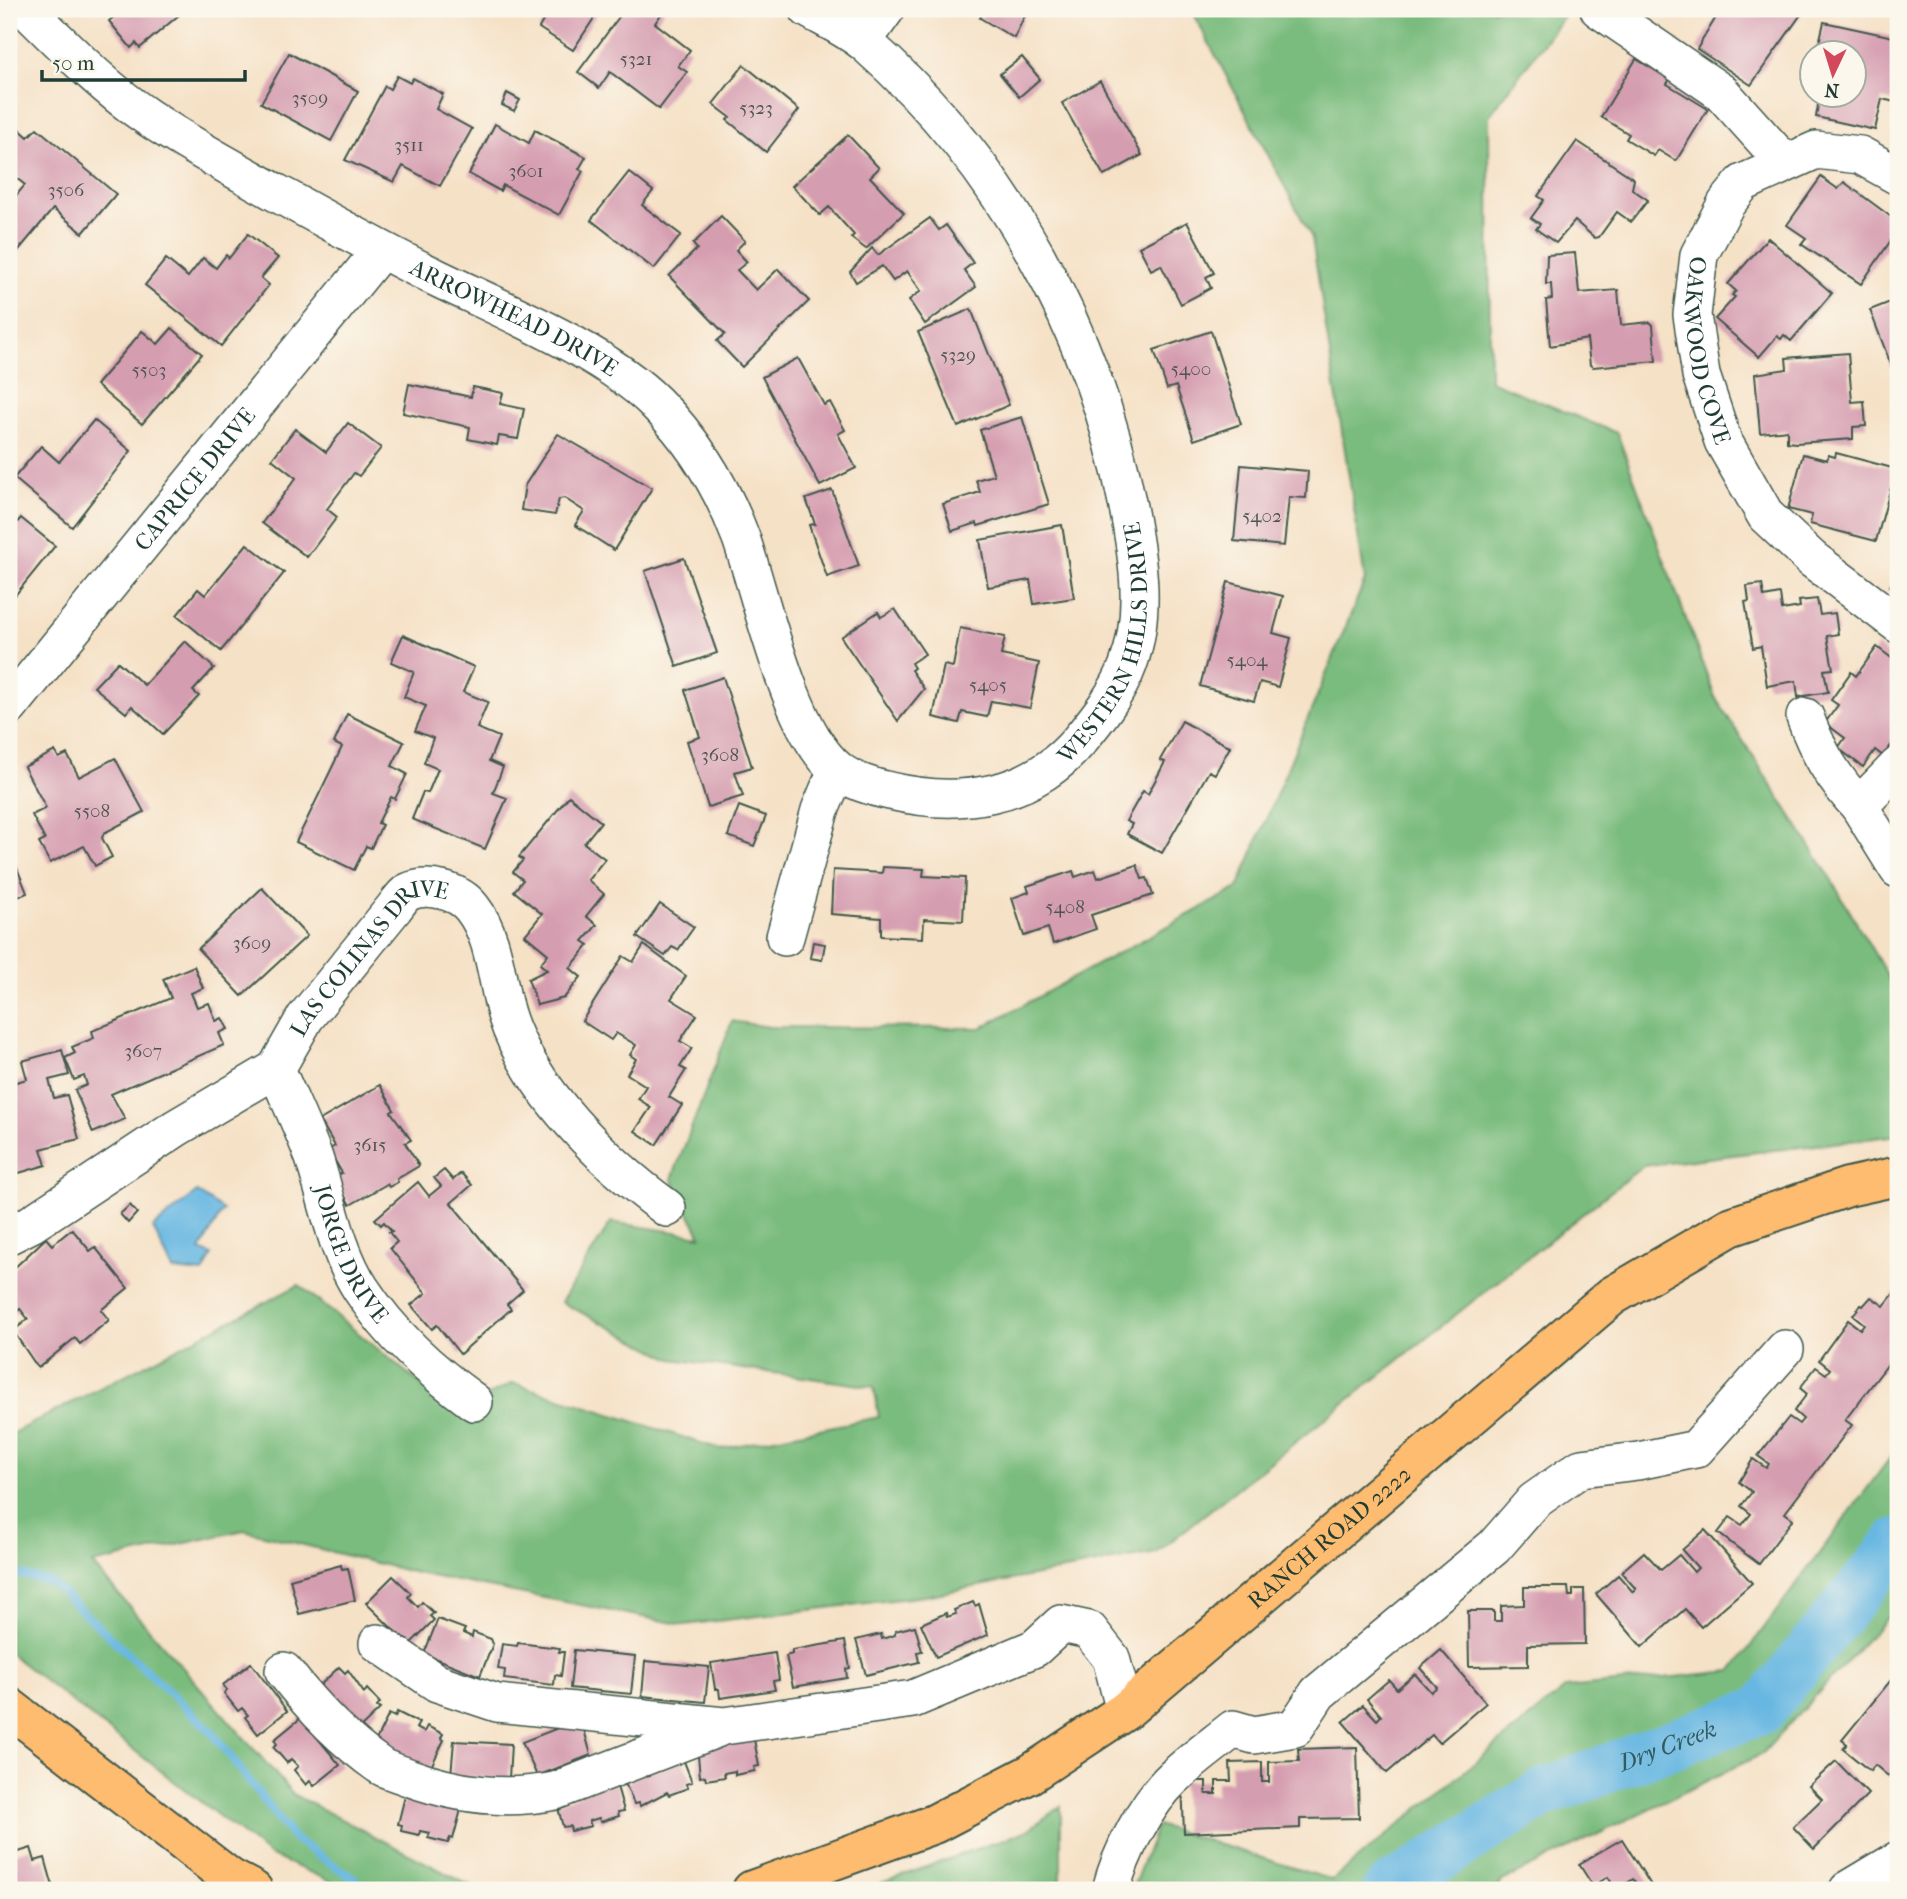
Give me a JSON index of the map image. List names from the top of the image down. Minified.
{"streets":{"main road":["RANCH ROAD 2222"],"street":["ARROWHEAD DRIVE","OAKWOOD COVE","CAPRICE DRIVE","WESTERN HILLS DRIVE","LAS COLINAS DRIVE","JORGE DRIVE"]},"crossings":[["ARROWHEAD DRIVE","CAPRICE DRIVE"],["ARROWHEAD DRIVE","WESTERN HILLS DRIVE"],["LAS COLINAS DRIVE","JORGE DRIVE"]],"water":["Dry Creek"],"house_numbers":["5321","3509","5323","3511","3601","3506","5329","5400","5503","5402","5404","5405","3608","5508","5408","3609","3607","3615"],"scale_bar":"50 m","north":"bottom"}
